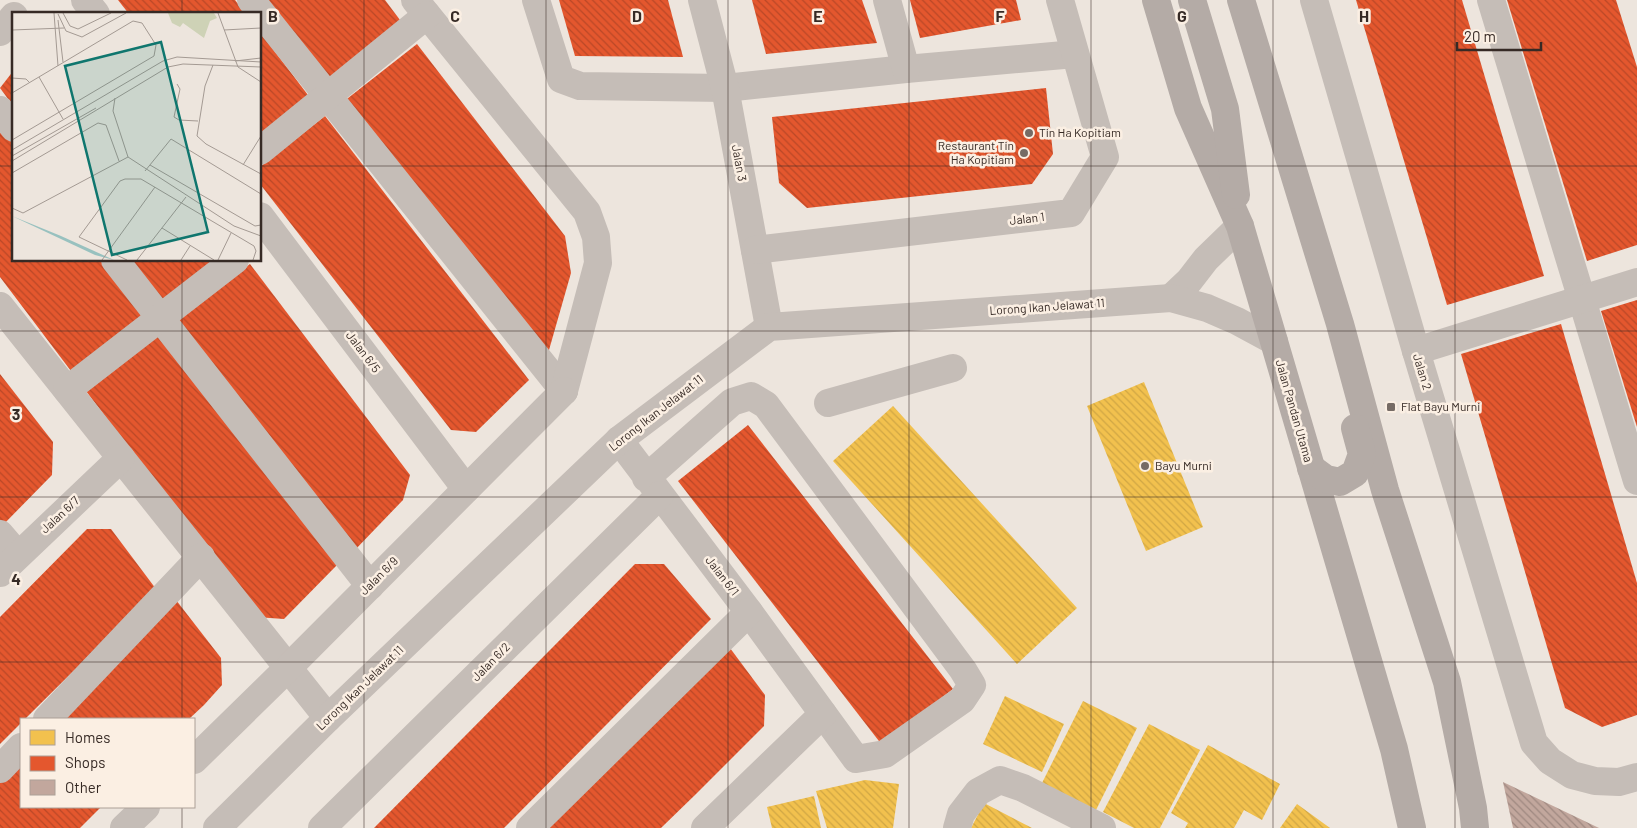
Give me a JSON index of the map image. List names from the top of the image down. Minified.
{"streets":{"main road":["Jalan Pandan Utama"],"street":["Jalan 3","Jalan 1","Lorong Ikan Jelawat 11","Jalan 6/5","Jalan 2","Jalan 6/7","Jalan 6/9","Jalan 6/1","Jalan 6/2"]},"crossings":[["Jalan 3","Jalan 1"],["Jalan 3","Lorong Ikan Jelawat 11"],["Lorong Ikan Jelawat 11","Jalan Pandan Utama"],["Lorong Ikan Jelawat 11","Jalan 6/1"],["Jalan 6/5","Jalan 6/9"],["Jalan 6/1","Jalan 6/2"]],"places":{"other":["Tin Ha Kopitiam","Restaurant Tin Ha Kopitiam","Bayu Murni"],"transit":["Flat Bayu Murni"]},"legend":["Homes","Shops","Other"],"scale_bar":"20 m","grid":{"columns":["B","C","D","E","F","G","H"],"rows":["3","4"]}}
